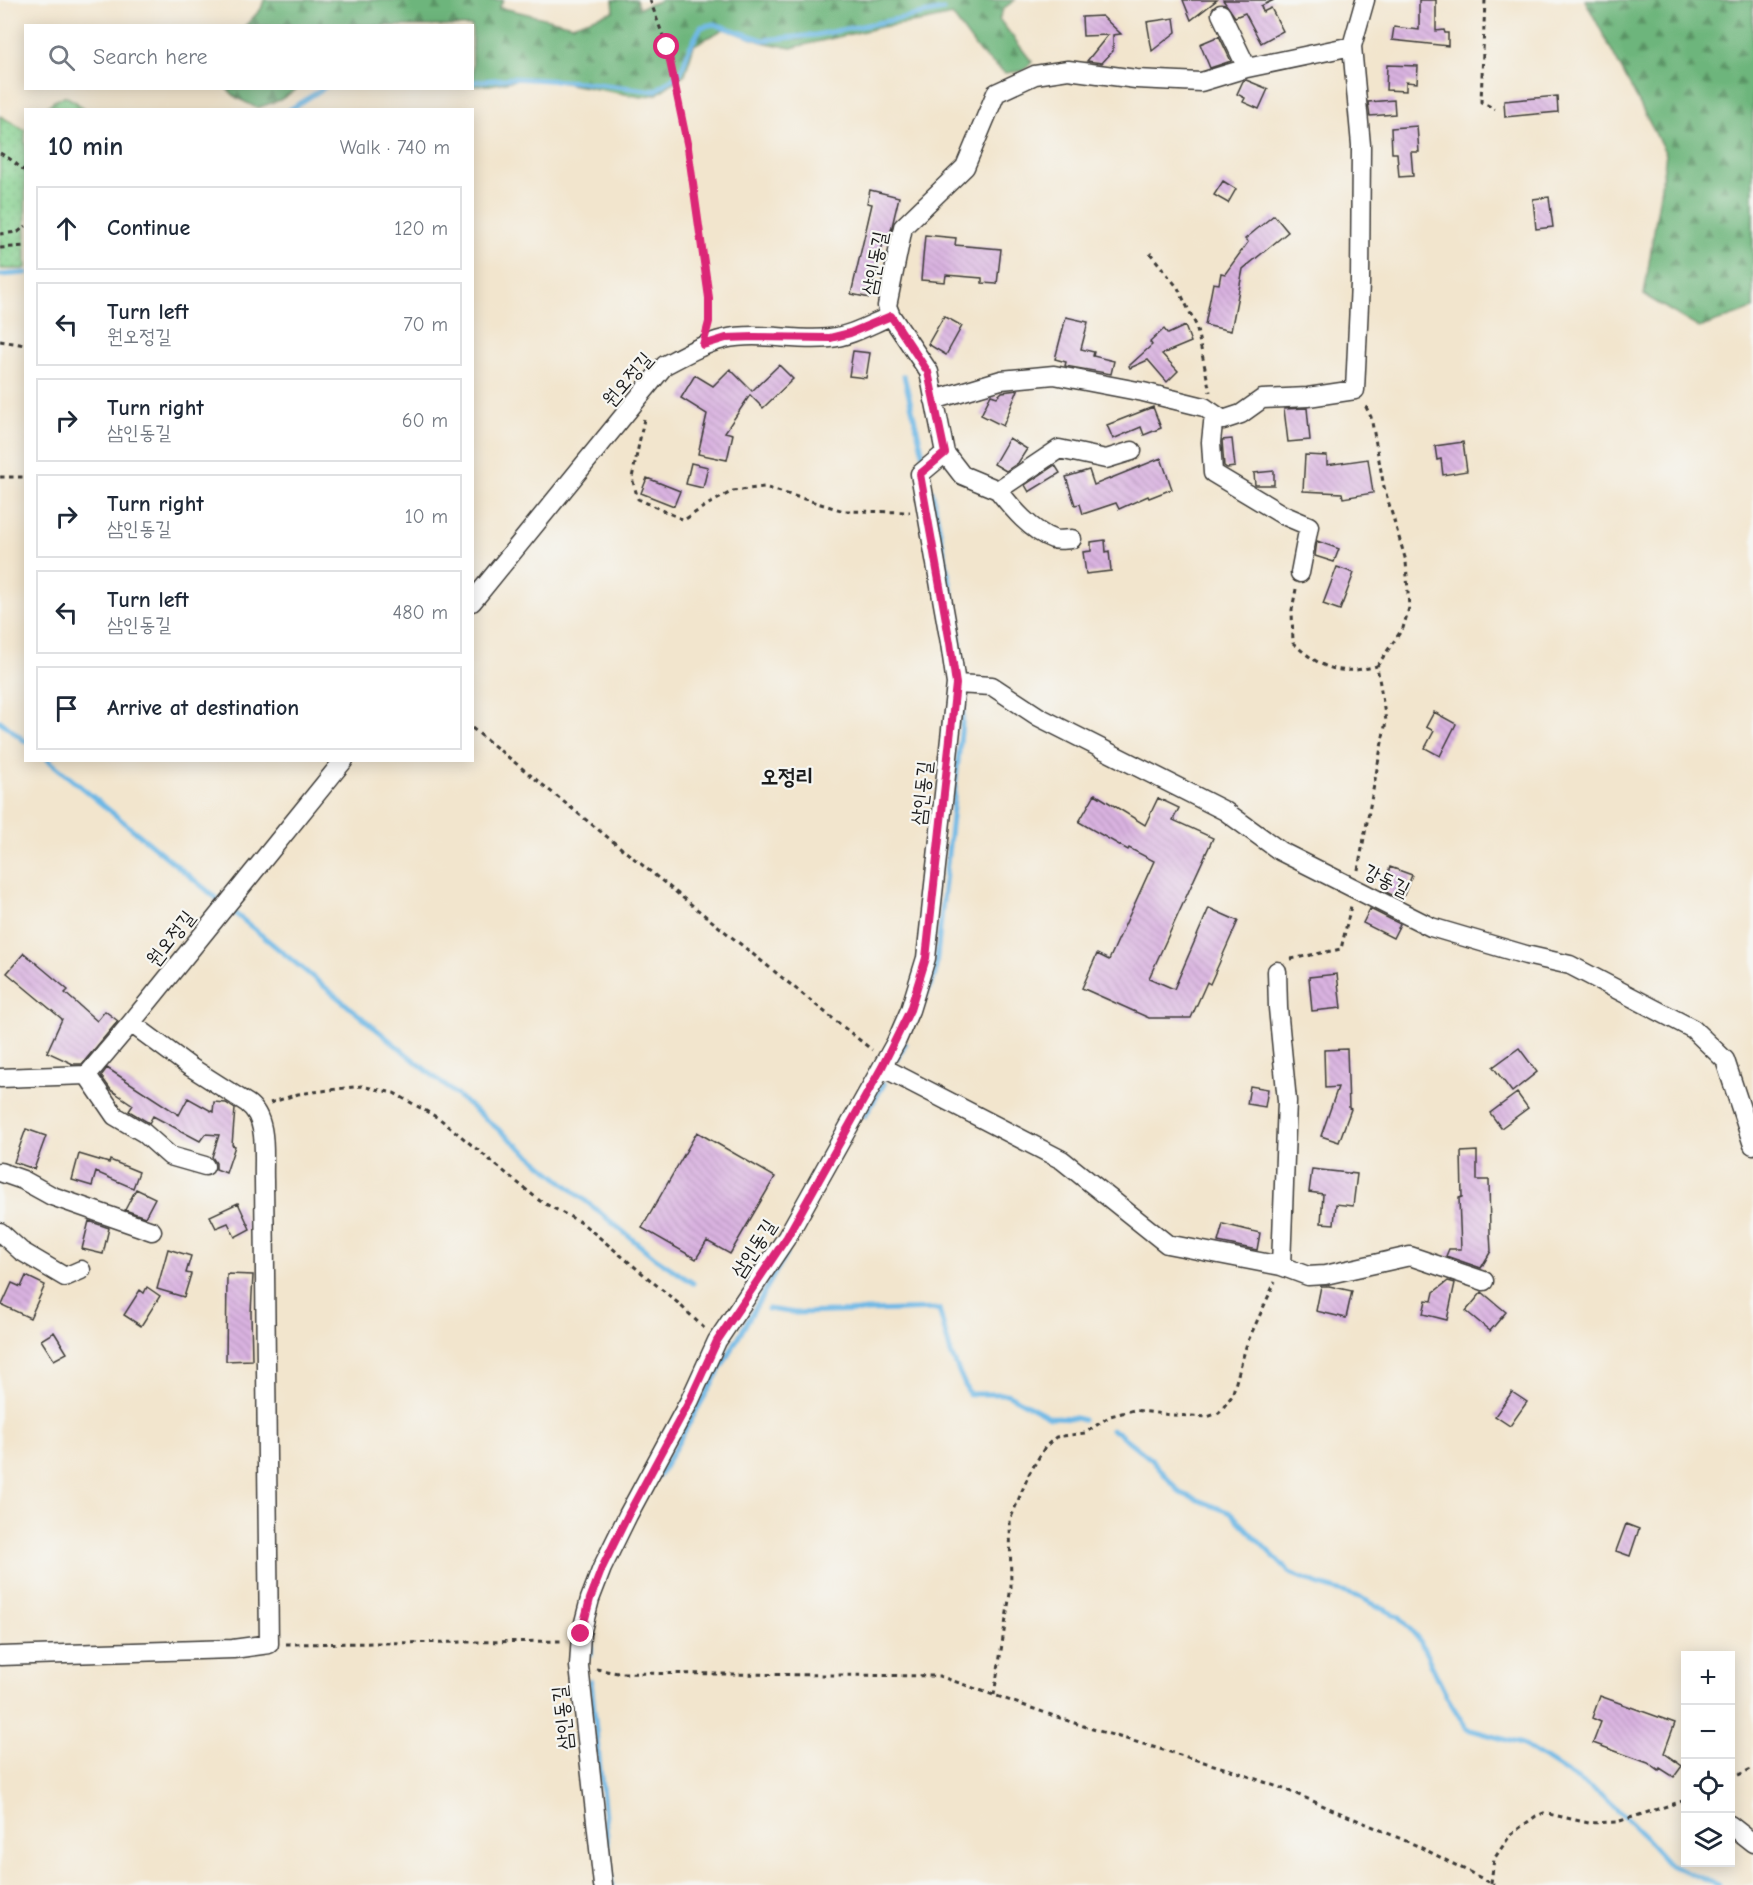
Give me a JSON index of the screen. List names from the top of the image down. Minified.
{"streets":{"street":["삼인동길","원오정길","강동길"]},"crossings":[["삼인동길","원오정길"],["삼인동길","강동길"]],"districts":["오정리"],"page":{"search":"Search here","heading":["10 min","Walk · 740 m"],"list":[["Continue","120 m"],["Turn left","원오정길","70 m"],["Turn right","삼인동길","60 m"],["Turn right","삼인동길","10 m"],["Turn left","삼인동길","480 m"],"Arrive at destination"],"map_buttons":["+","−"]}}
